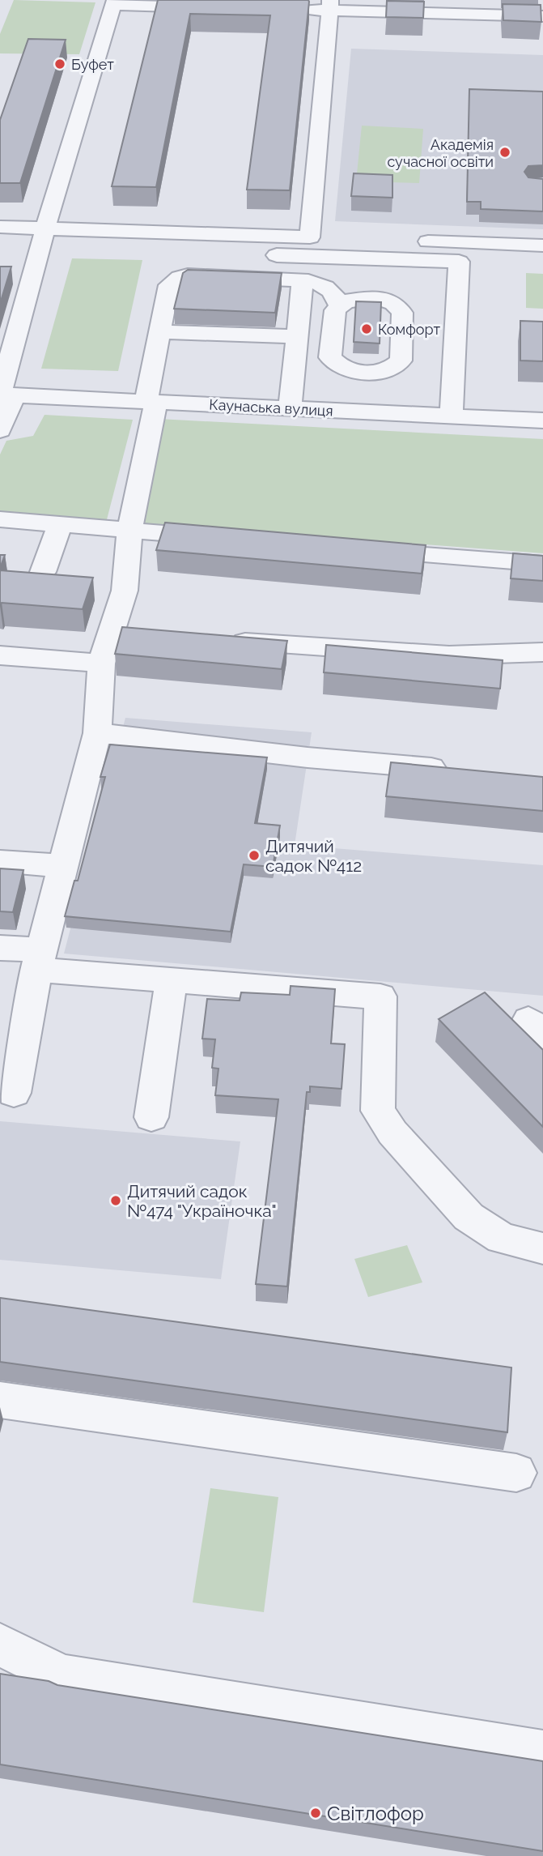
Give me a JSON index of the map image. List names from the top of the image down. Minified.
{"streets":{"street":["Каунаська вулиця"]},"places":["Буфет","Академія сучасної освіти","Комфорт","Дитячий садок №412","Дитячий садок №474 \"Україночка\"","Світлофор"]}
